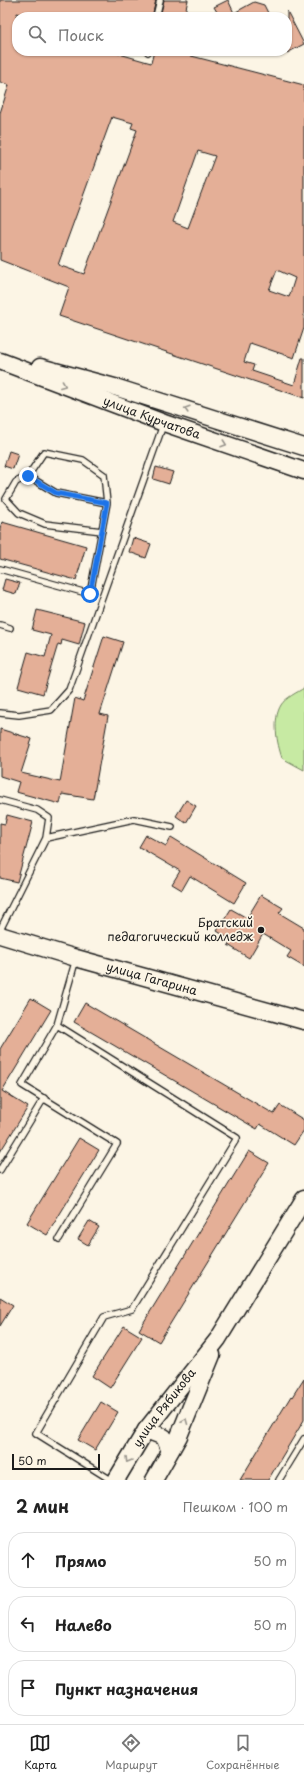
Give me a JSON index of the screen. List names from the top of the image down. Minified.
{"streets":{"street":["улица Курчатова","улица Гагарина","улица Рябикова"]},"places":["Братский педагогический колледж"],"scale_bar":"50 m","page":{"search":"Поиск","scale":"50 m","heading":["2 мин","Пешком · 100 m"],"list":[["Прямо","50 m"],["Налево","50 m"],"Пункт назначения"],"nav":["Карта","Маршрут","Сохранённые"]}}
